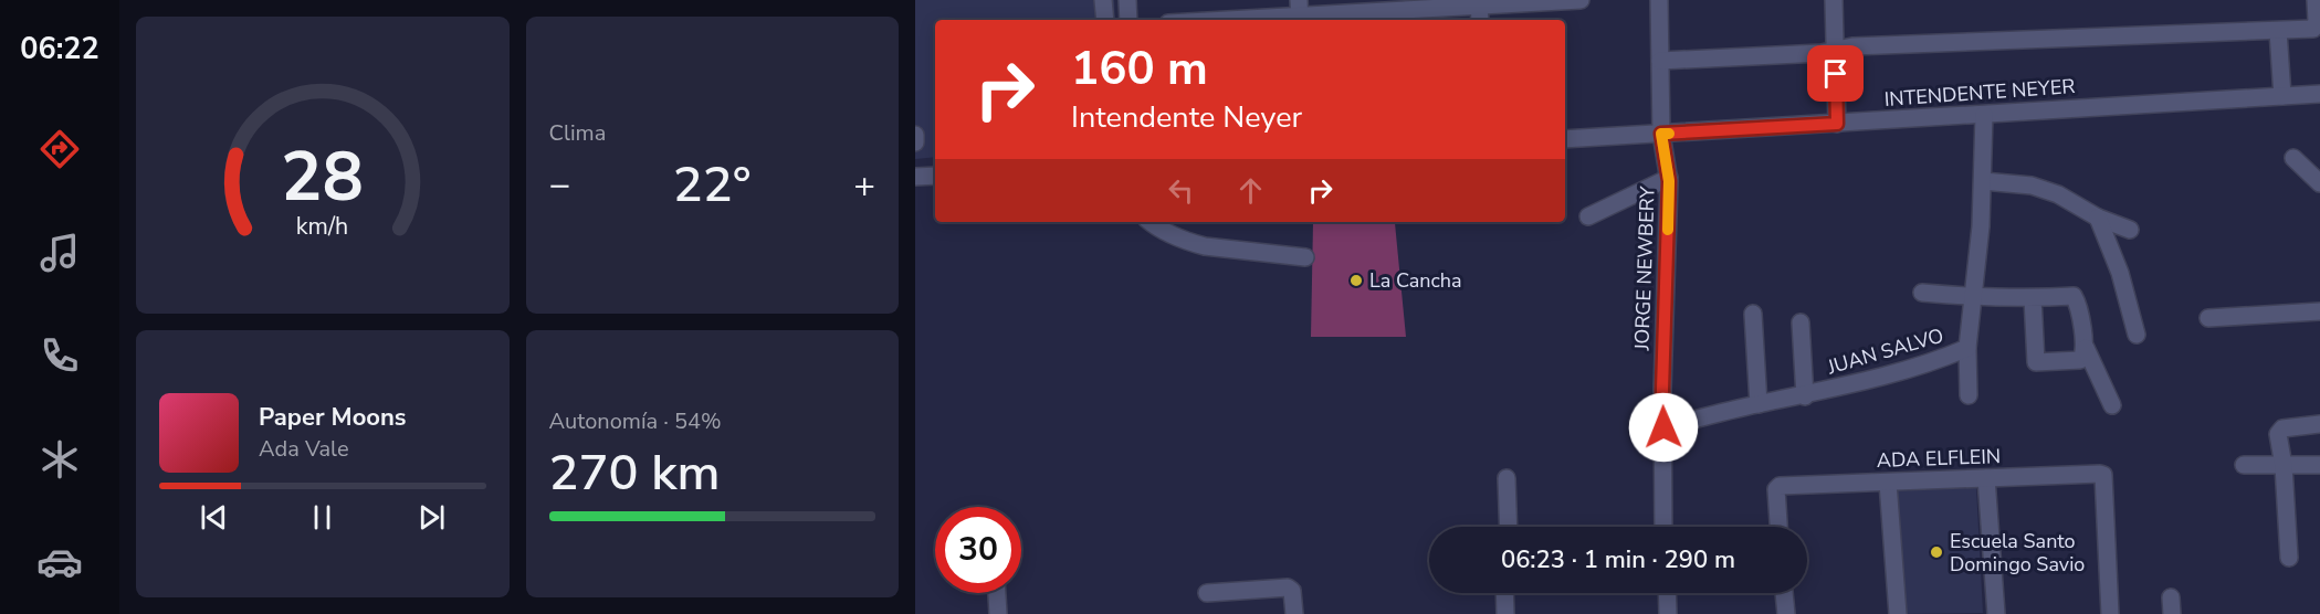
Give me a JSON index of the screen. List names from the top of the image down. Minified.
{"streets":{"street":["INTENDENTE NEYER","JORGE NEWBERY","JUAN SALVO","ADA ELFLEIN"]},"crossings":[["INTENDENTE NEYER","JORGE NEWBERY"],["INTENDENTE NEYER","JUAN SALVO"],["JORGE NEWBERY","JUAN SALVO"]],"places":["La Cancha","Escuela Santo Domingo Savio"],"page":{"tabs":"06:22","tile":["Clima",["Autonomía · 54%","270 km"]],"turn":["160 m","Intendente Neyer"],"heat":["−","22°","+"],"song":["Paper Moons","Ada Vale"],"limit":"30","trip":"06:23 · 1 min · 290 m","gauge":["28","km/h"]}}
